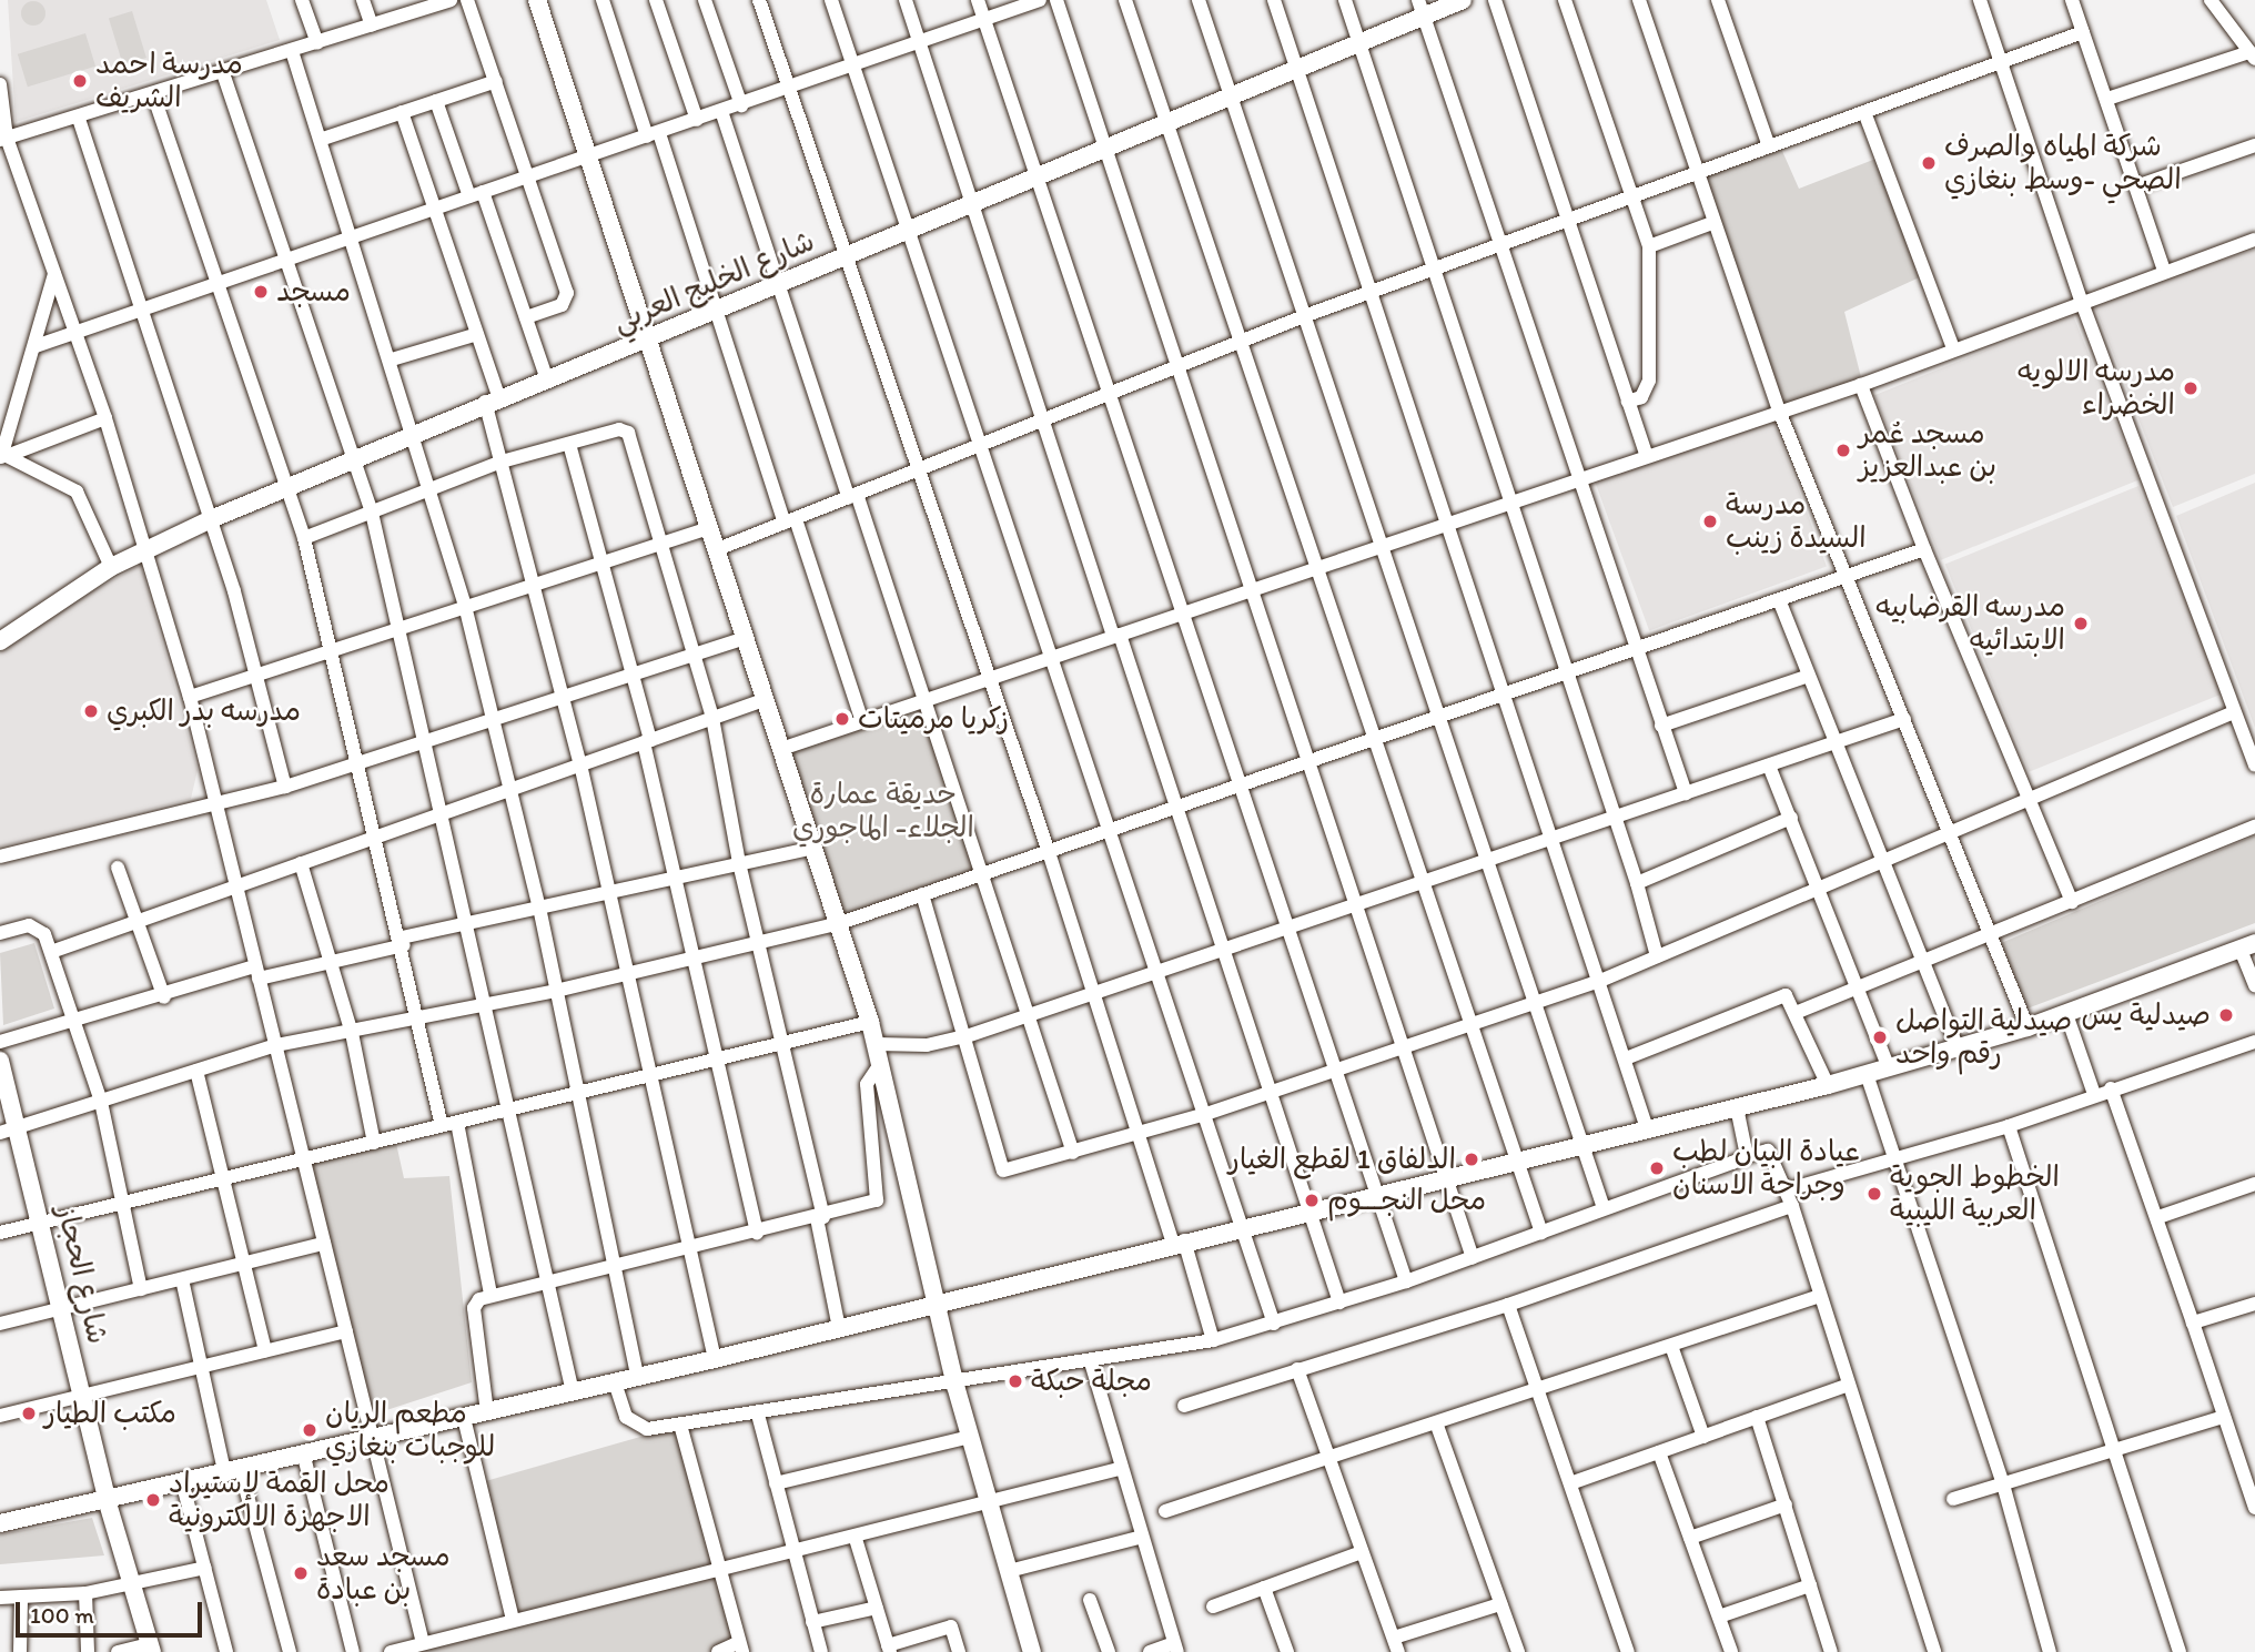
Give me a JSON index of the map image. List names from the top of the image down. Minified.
{"streets":{"street":["شارع الخليج العربي","شارع الحجاز"]},"parks":["حديقة عمارة الجلاء- الماجوري"],"places":["مدرسة احمد الشريف","شركة المياه والصرف الصحي -وسط بنغازي","مسجد","مدرسه الالويه الخضراء","مسجد عُمر بن عبدالعزيز","مدرسة السيدة زينب","مدرسه القرضابيه الابتدائيه","مدرسه بدر الكبري","زكريا مرميتات","صيدلية يس","صيدلية التواصل رقم واحد","الدلفاق 1 لقطع الغيار","عيادة البيان لطب وجراحة الاسنان","الخطوط الجوية العربية الليبية","محل النجـــوم","مجلة حبكة","مكتب الطيار","مطعم الريان للوجبات بنغازي","محل القمة لإستيراد الاجهزة الالكترونية","مسجد سعد بن عبادة"],"scale_bar":"100 m"}
